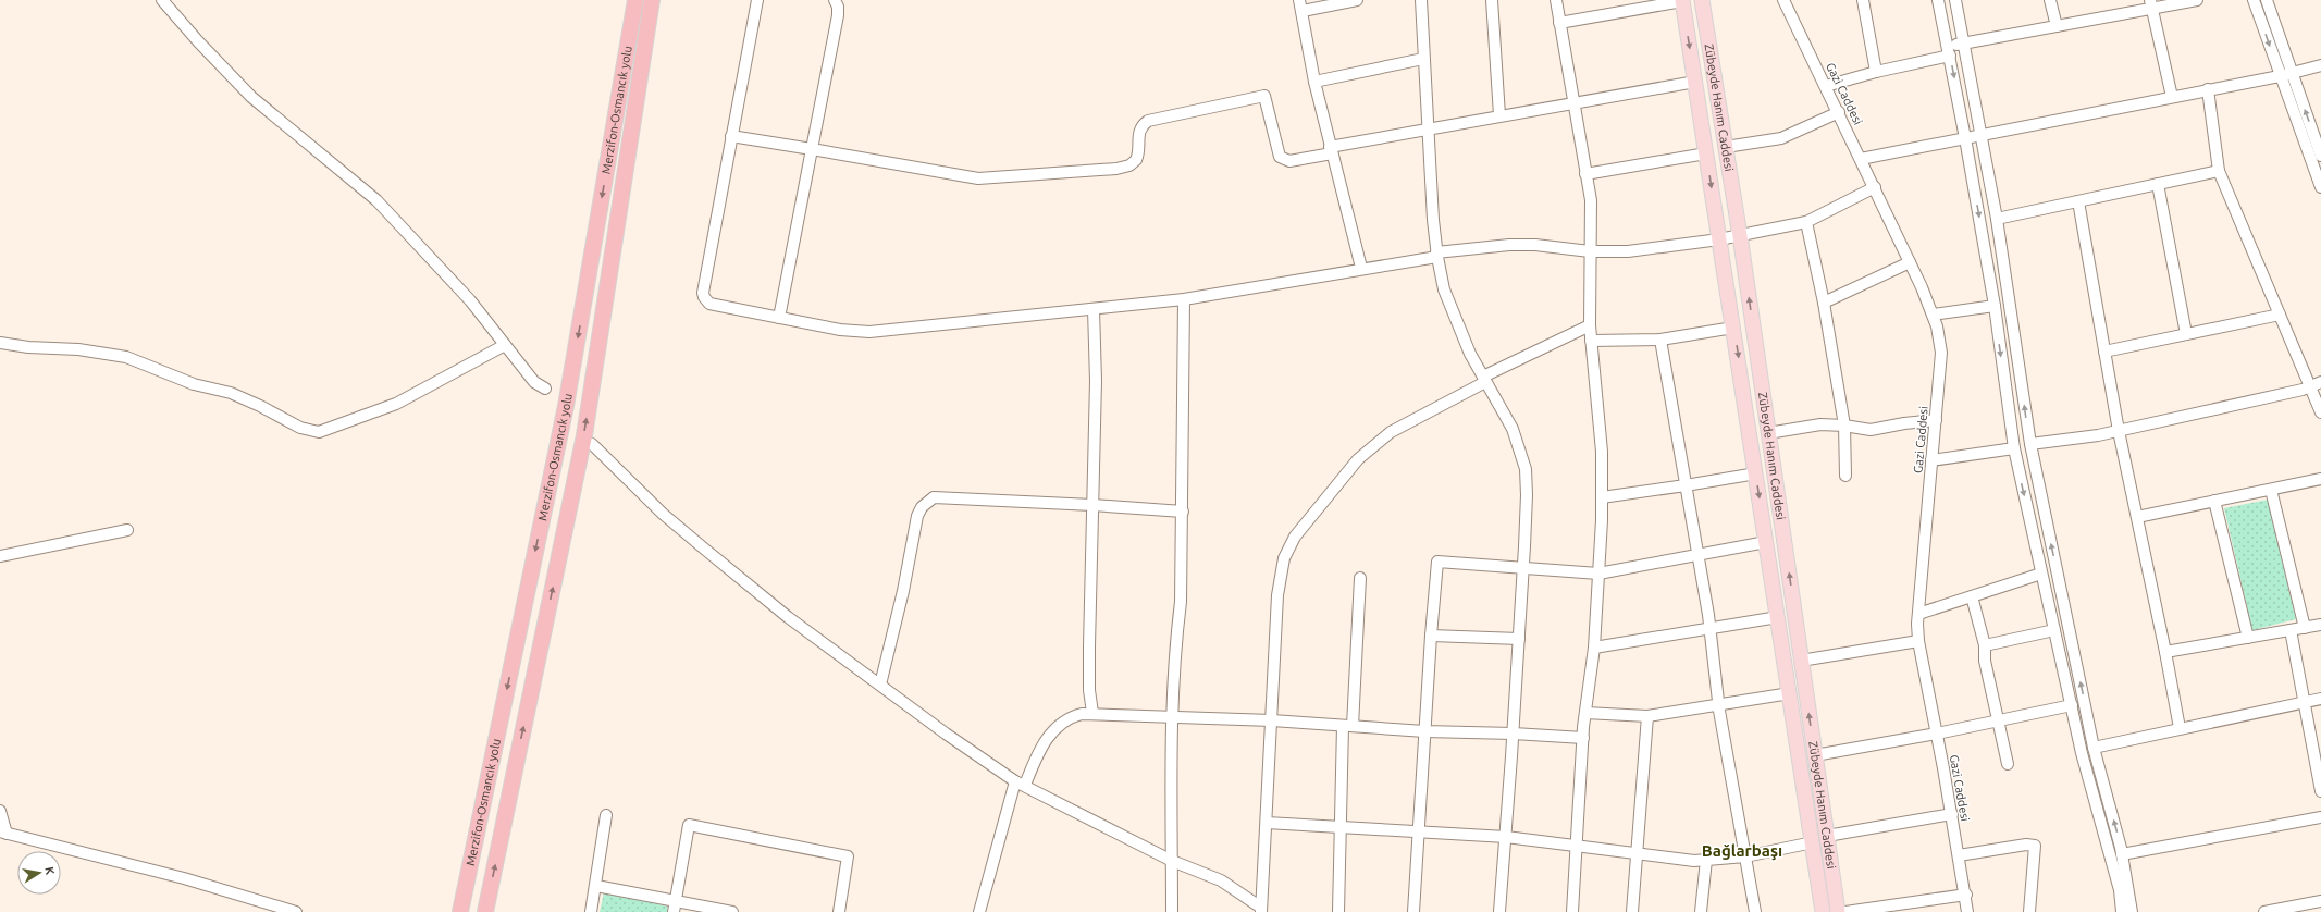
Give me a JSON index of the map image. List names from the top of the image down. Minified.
{"streets":{"highway":["Merzifon-Osmancık yolu"],"main road":["Zübeyde Hanım Caddesi"],"street":["Gazi Caddesi"]},"districts":["Bağlarbaşı"],"north":"right"}
